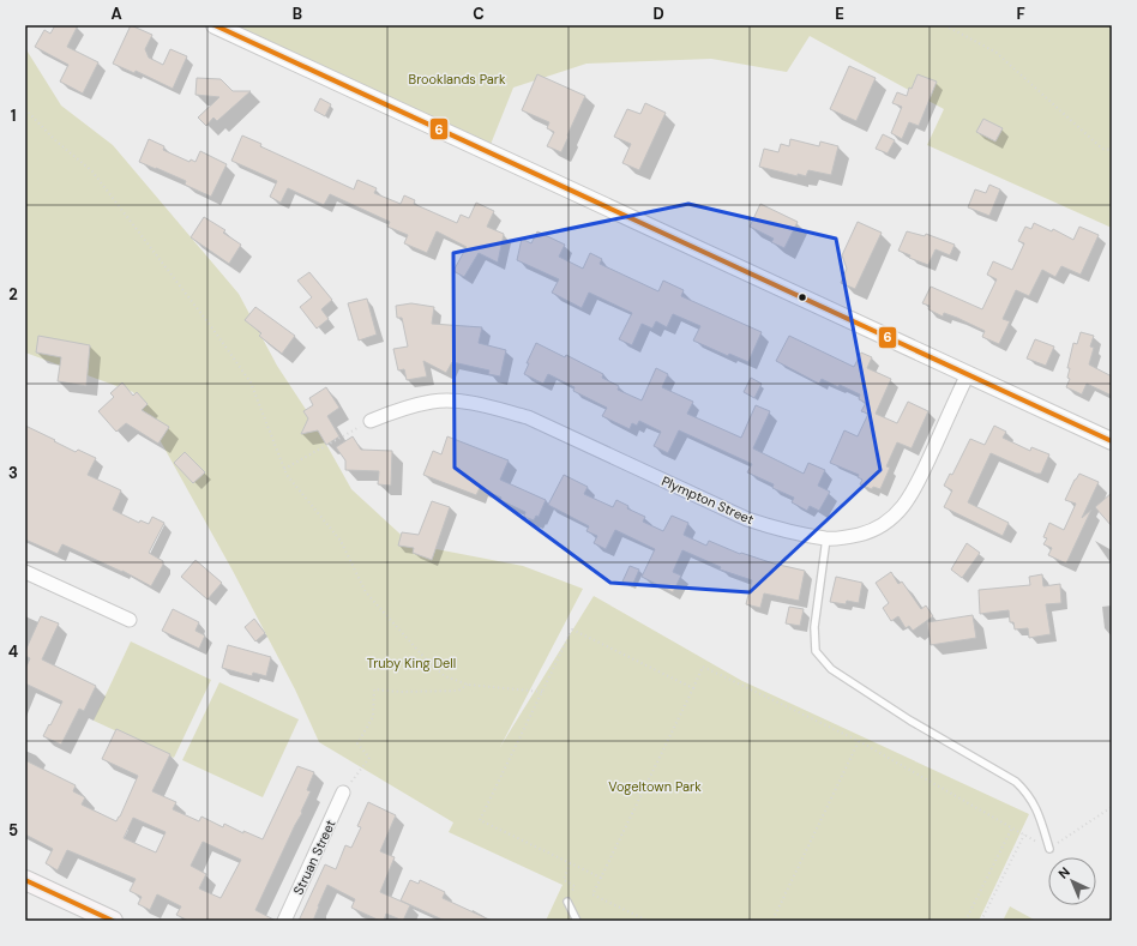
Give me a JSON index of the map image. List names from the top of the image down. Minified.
{"streets":{"street":["Plympton Street","Struan Street"]},"parks":["Brooklands Park","Truby King Dell","Vogeltown Park"],"lines":["transit line 6"],"north":"top left","grid":{"columns":["A","B","C","D","E","F"],"rows":["1","2","3","4","5"]}}
